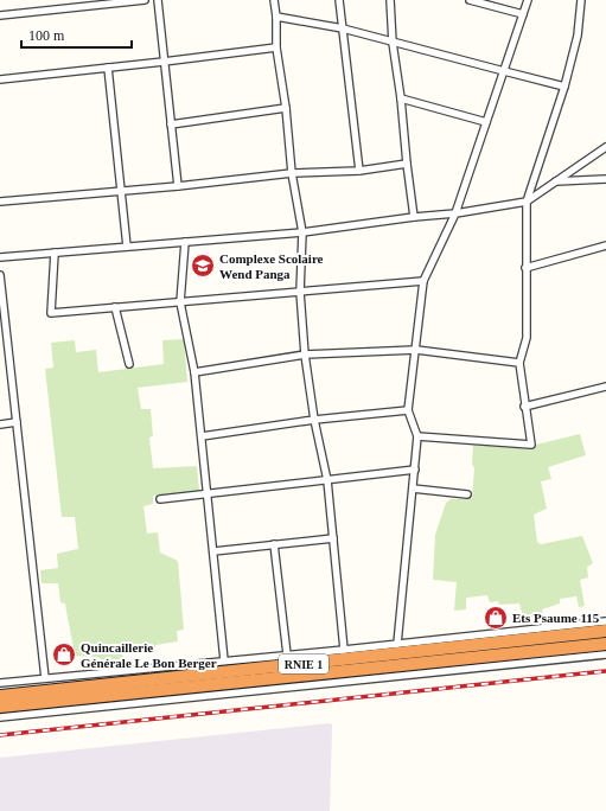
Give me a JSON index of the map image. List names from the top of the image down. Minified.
{"streets":{"highway":["RNIE 1"]},"places":{"school or university":["Complexe Scolaire Wend Panga"],"shop":["Ets Psaume 115","Quincaillerie Générale Le Bon Berger"]},"scale_bar":"100 m"}
